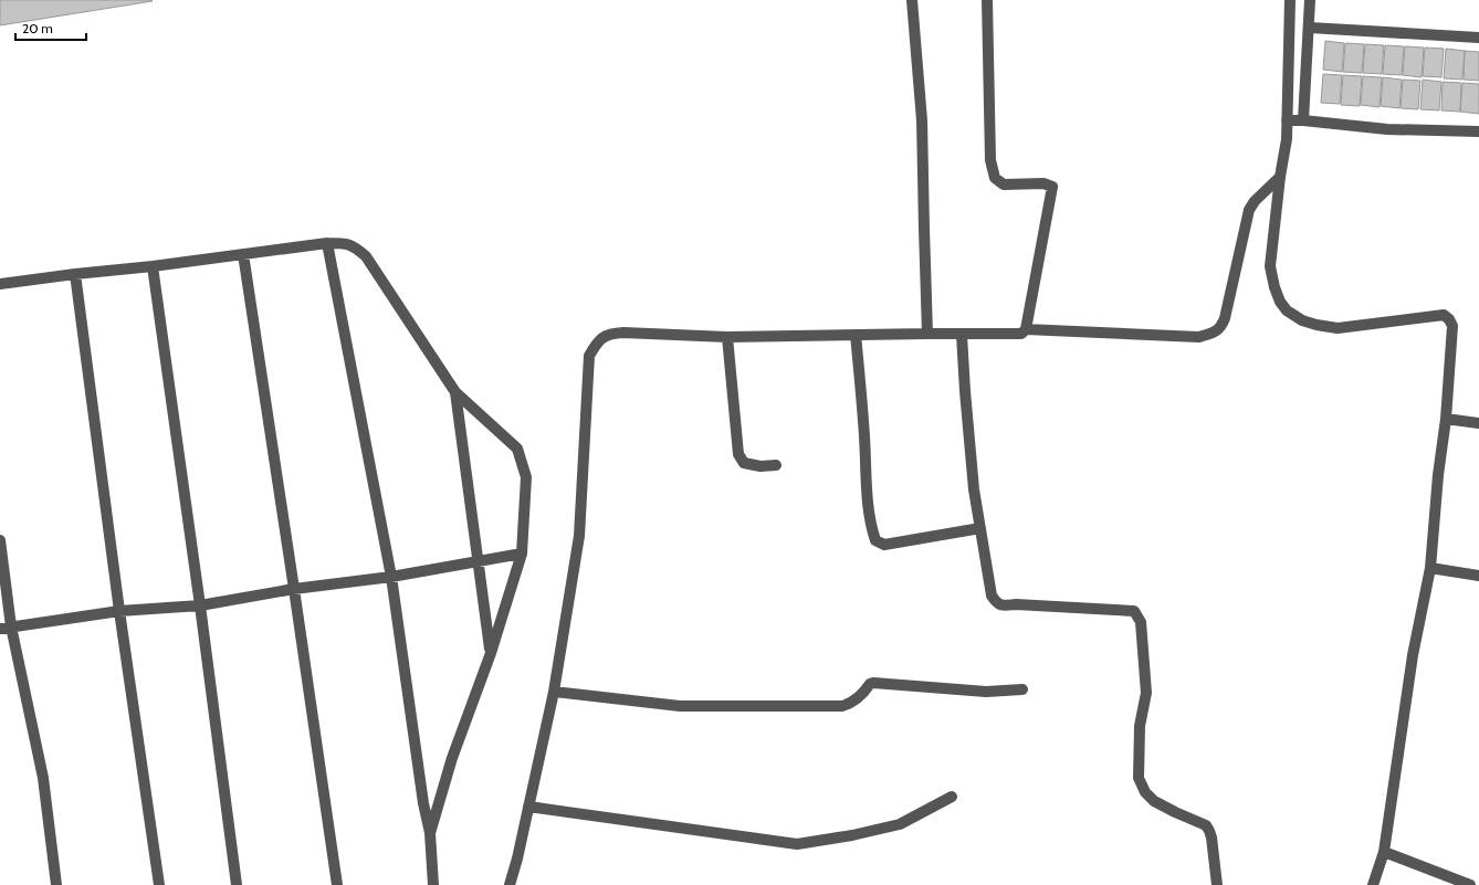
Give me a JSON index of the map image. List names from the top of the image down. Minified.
{"scale_bar":"20 m"}
